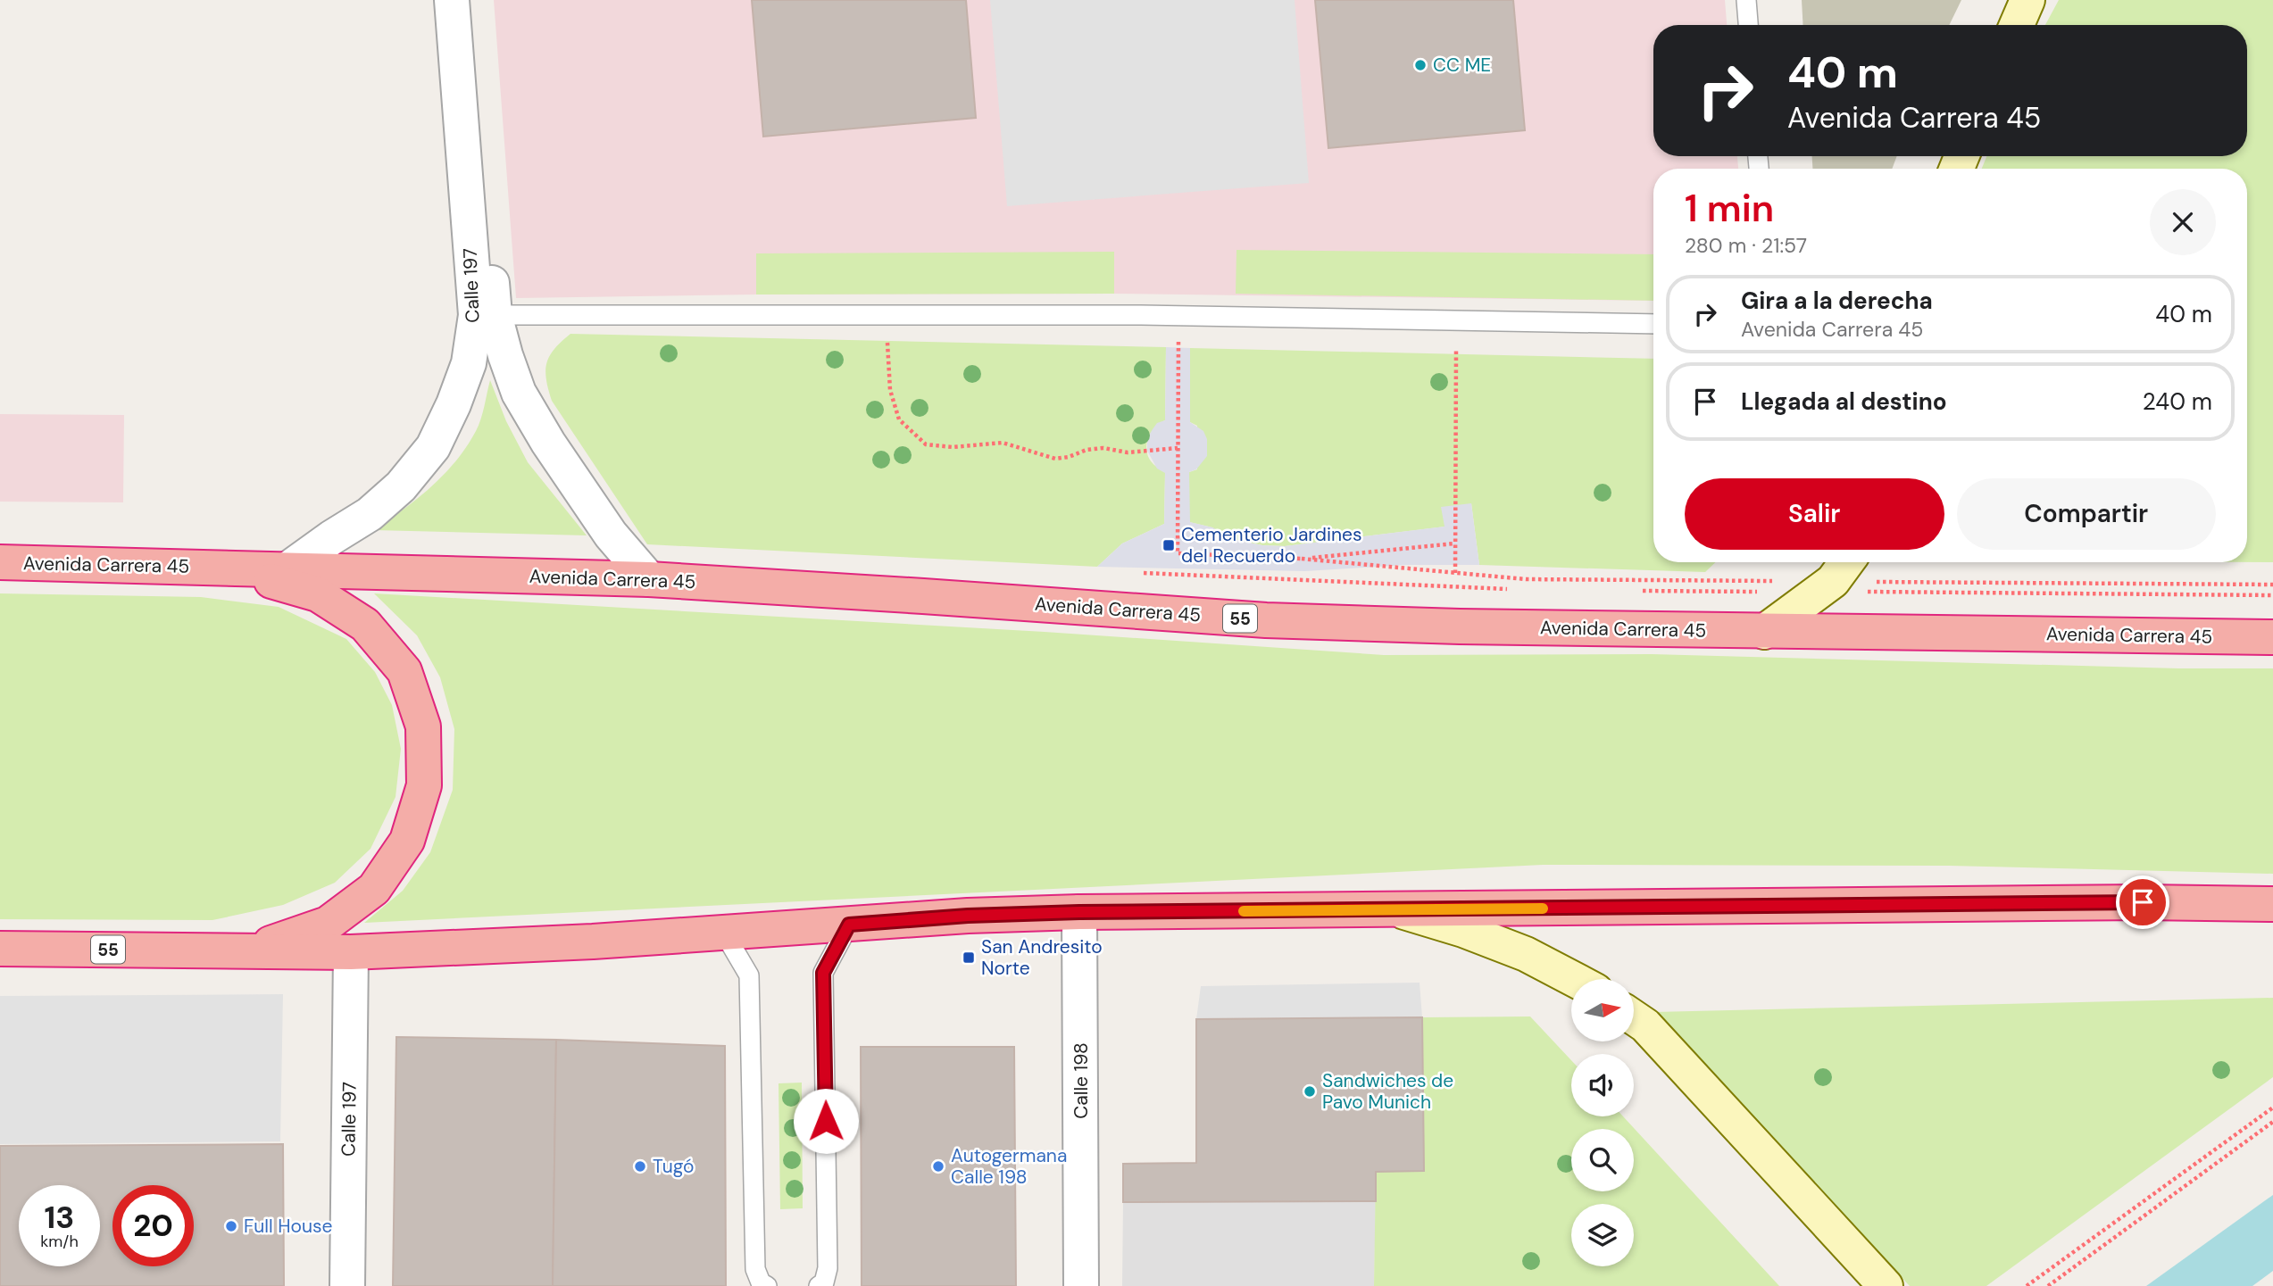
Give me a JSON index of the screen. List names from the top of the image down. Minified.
{"streets":{"highway":["Avenida Carrera 45","55"],"street":["Calle 197","Calle 198"]},"crossings":[["Calle 197","Avenida Carrera 45"],["Calle 197","55"],["55","Calle 198"]],"places":{"other":["CC ME","Sandwiches de Pavo Munich","Tugó","Autogermana Calle 198","Full House"],"transit":["Cementerio Jardines del Recuerdo","San Andresito Norte"]},"north":"right","page":{"turn":["40 m","Avenida Carrera 45"],"heading":["1 min","280 m · 21:57"],"list":[{"name":"Gira a la derecha","note":"Avenida Carrera 45","value":"40 m"},{"name":"Llegada al destino","value":"240 m"}],"buttons":["Salir","Compartir"],"speed":"13 km/h","limit":"20"}}
